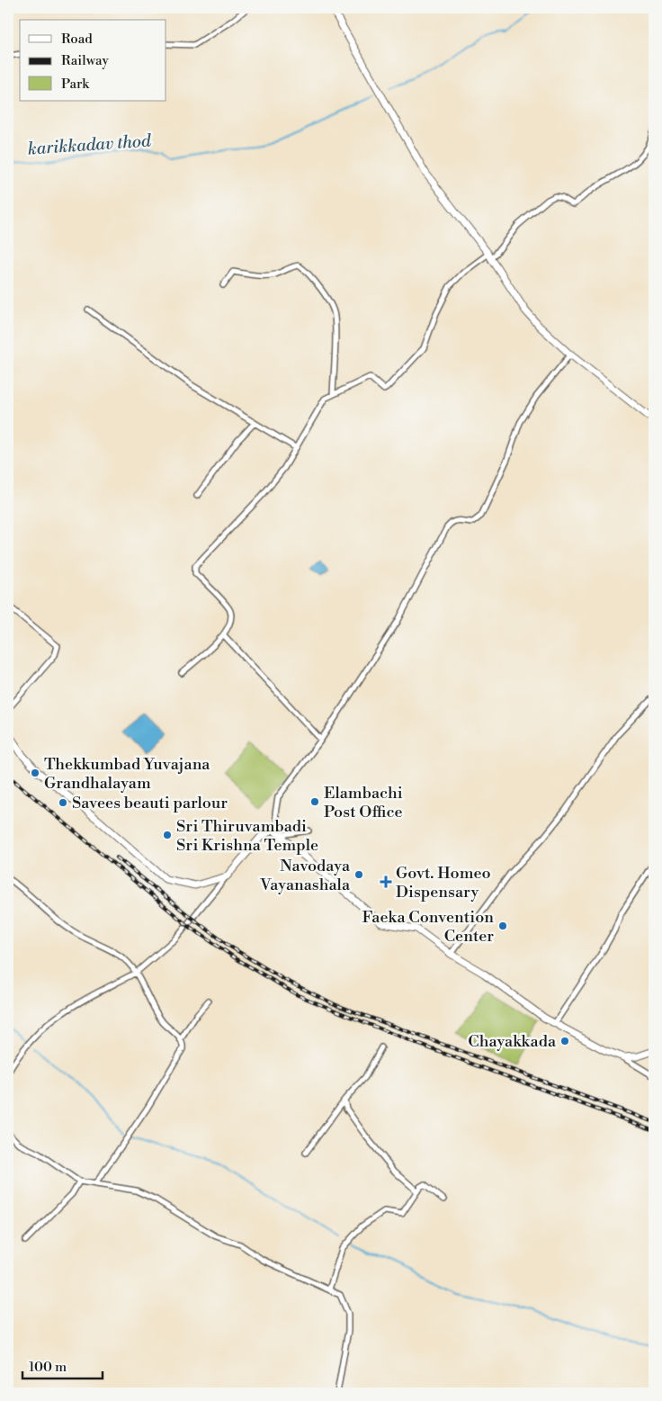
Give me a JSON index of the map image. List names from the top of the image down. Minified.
{"water":["karikkadav thod"],"places":{"other":["Thekkumbad Yuvajana Grandhalayam","Elambachi Post Office","Savees beauti parlour","Sri Thiruvambadi Sri Krishna Temple","Navodaya Vayanashala","Faeka Convention Center","Chayakkada"],"health":["Govt. Homeo Dispensary"]},"legend":["Road","Railway","Park"],"scale_bar":"100 m"}
